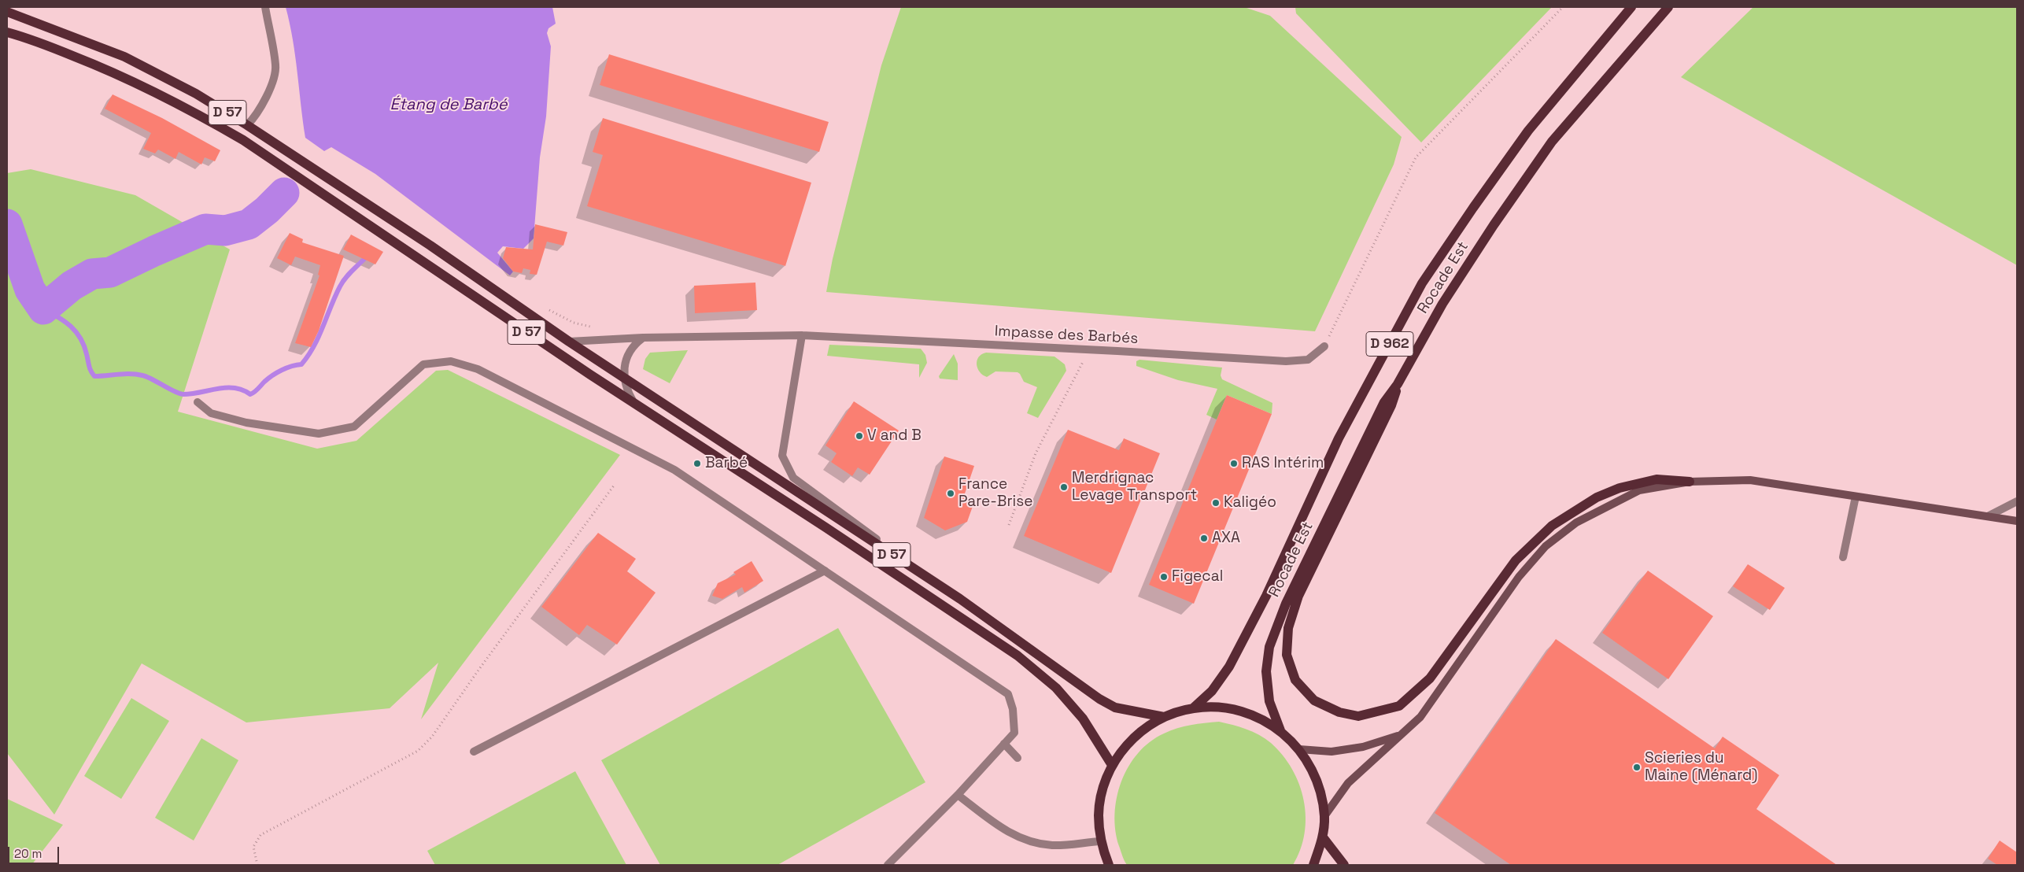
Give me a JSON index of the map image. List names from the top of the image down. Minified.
{"streets":{"main road":["D 57","Rocade Est","D 962"],"street":["Impasse des Barbés"]},"crossings":[["D 57","Impasse des Barbés"]],"water":["Étang de Barbé"],"places":["V and B","Barbé","RAS Intérim","Merdrignac Levage Transport","France Pare-Brise","Kaligéo","AXA","Figecal","Scieries du Maine (Ménard)"],"scale_bar":"20 m"}
